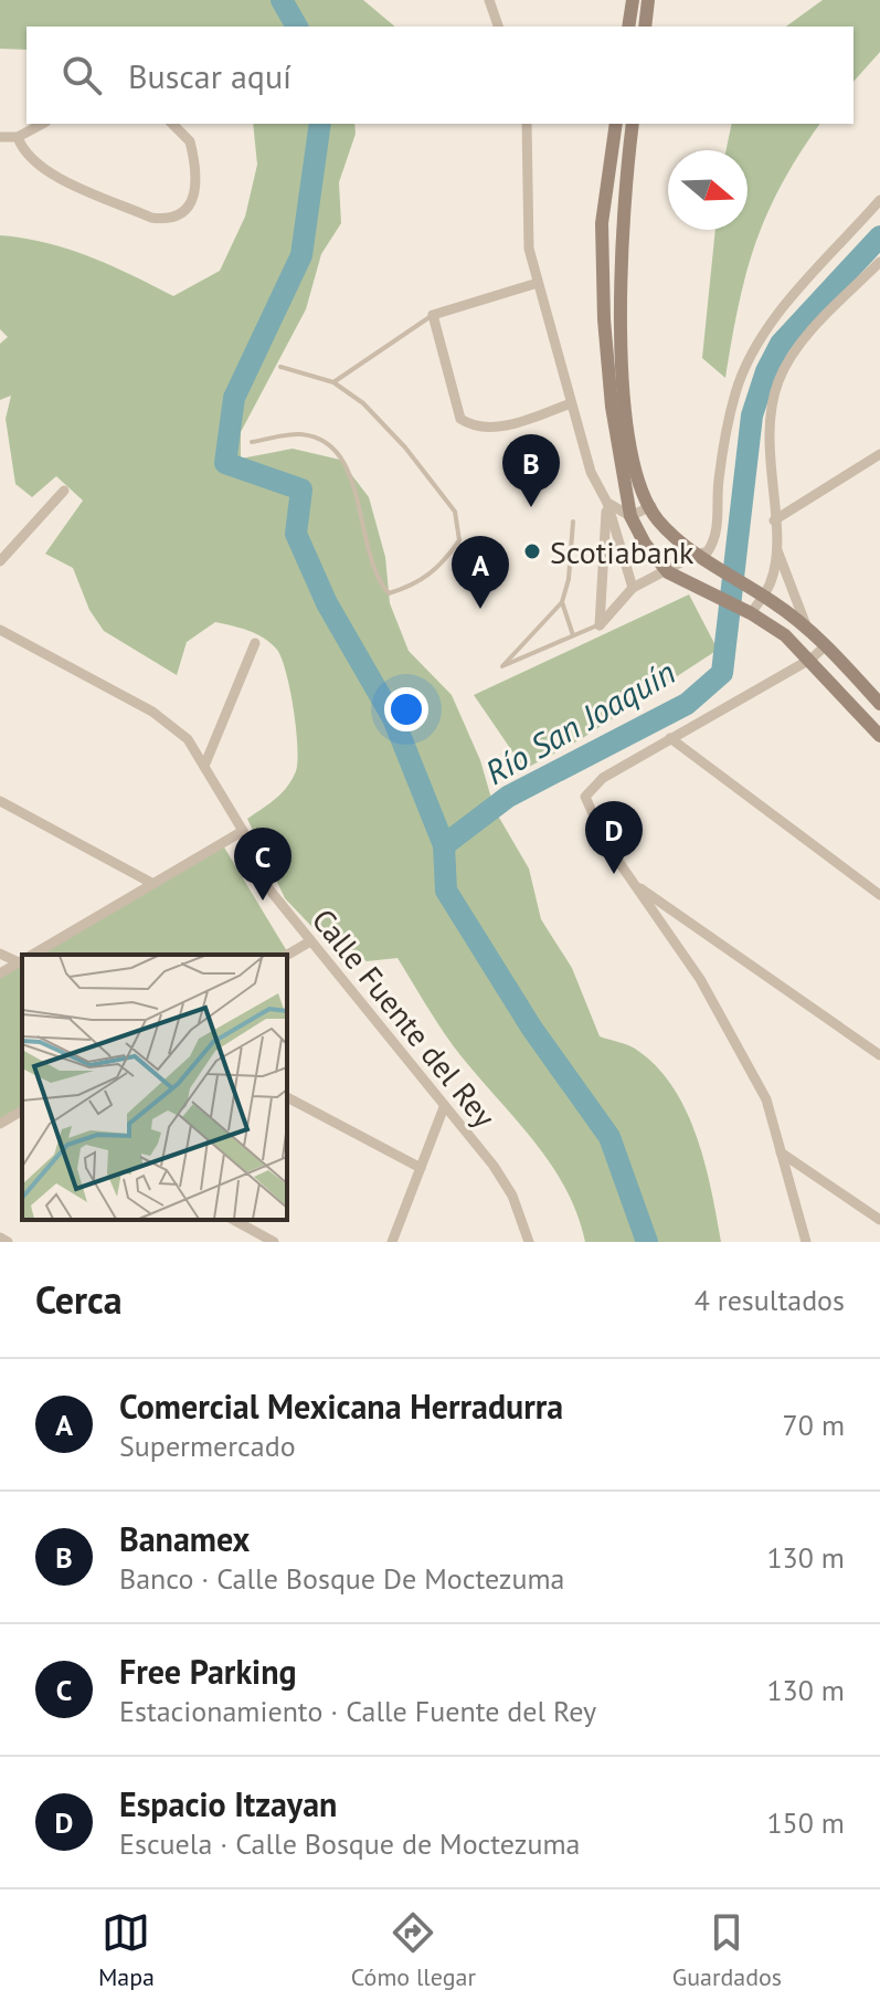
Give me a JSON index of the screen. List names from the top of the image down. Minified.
{"streets":{"street":["Calle Fuente del Rey"]},"water":["Río San Joaquín"],"places":["Scotiabank"],"north":"right","page":{"search":"Buscar aquí","pins":["B","A","D","C"],"heading":["Cerca","4 resultados"],"list":[{"mark":"A","name":"Comercial Mexicana Herradurra","note":"Supermercado","value":"70 m"},{"mark":"B","name":"Banamex","note":"Banco · Calle Bosque De Moctezuma","value":"130 m"},{"mark":"C","name":"Free Parking","note":"Estacionamiento · Calle Fuente del Rey","value":"130 m"},{"mark":"D","name":"Espacio Itzayan","note":"Escuela · Calle Bosque de Moctezuma","value":"150 m"}],"nav":["Mapa","Cómo llegar","Guardados"]}}
